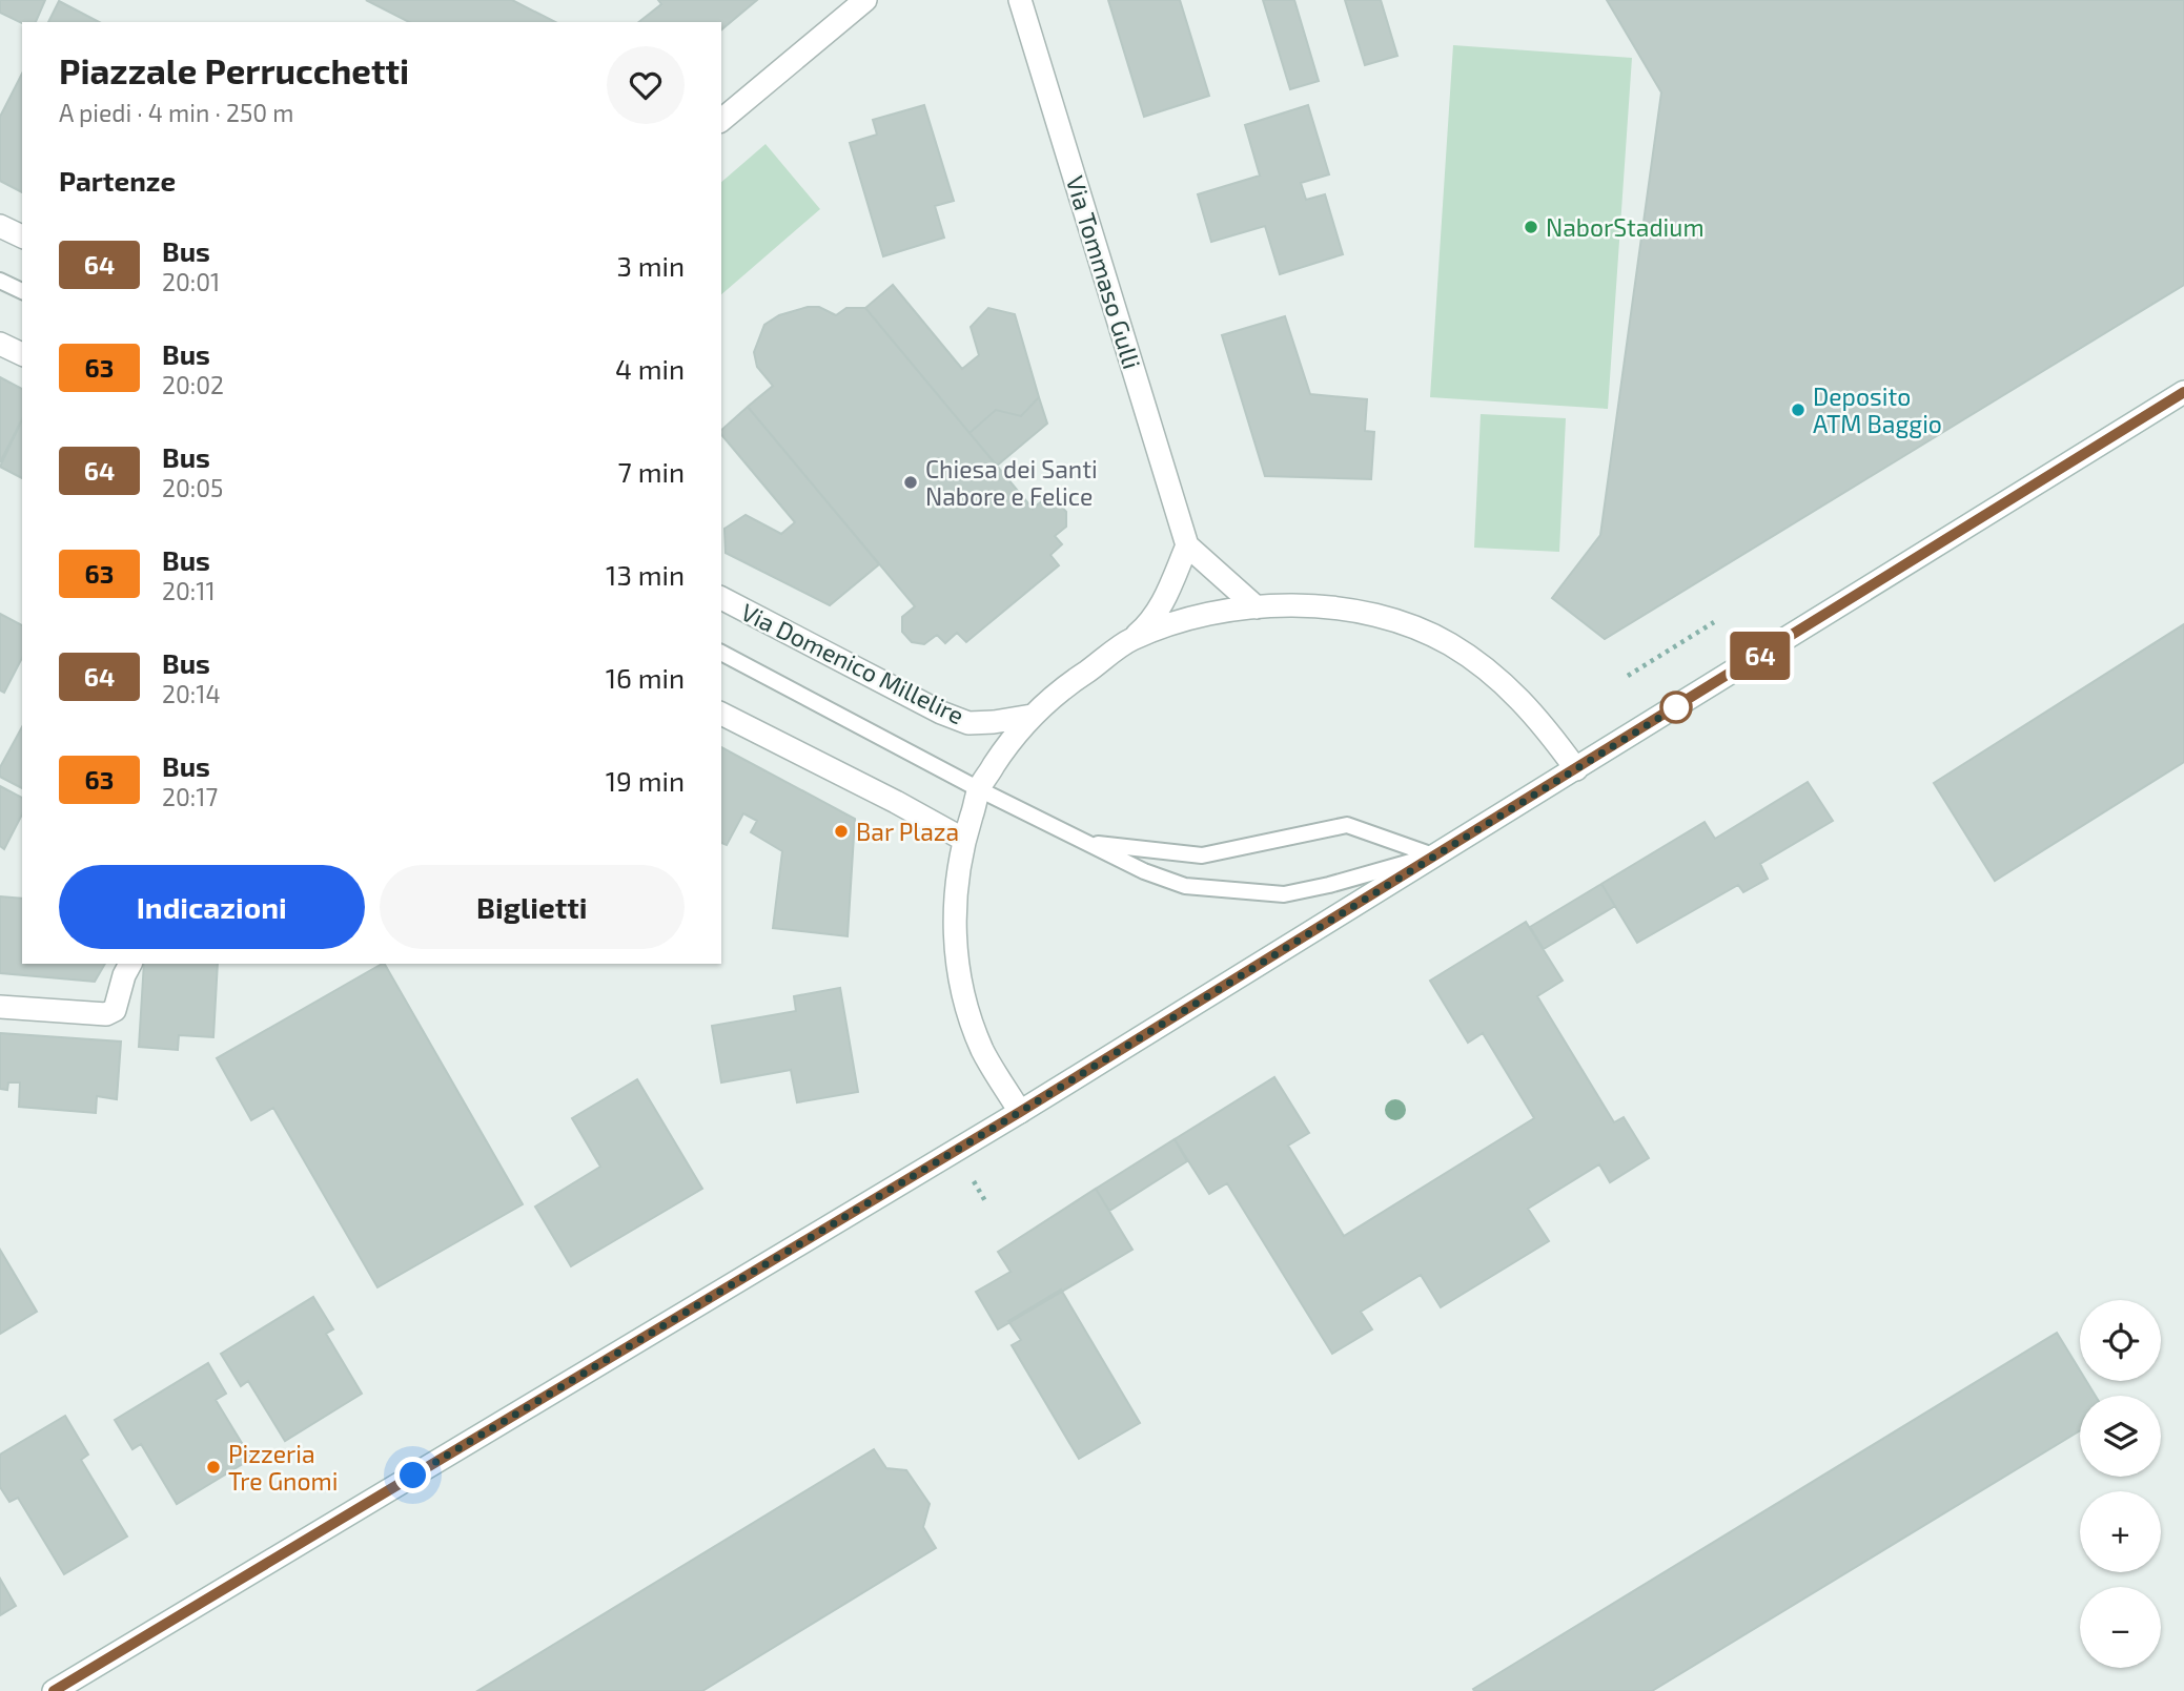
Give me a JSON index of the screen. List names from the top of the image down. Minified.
{"streets":{"street":["Via Tommaso Gulli","Via Domenico Millelire"]},"places":["NaborStadium","Deposito ATM Baggio","Chiesa dei Santi Nabore e Felice","Bar Plaza","Pizzeria Tre Gnomi"],"lines":["bus line 64"],"page":{"on_map":"64","heading":[["Piazzale Perrucchetti","A piedi · 4 min · 250 m"],"Partenze"],"list":[{"mark":"64","name":"Bus","note":"20:01","value":"3 min"},{"mark":"63","name":"Bus","note":"20:02","value":"4 min"},{"mark":"64","name":"Bus","note":"20:05","value":"7 min"},{"mark":"63","name":"Bus","note":"20:11","value":"13 min"},{"mark":"64","name":"Bus","note":"20:14","value":"16 min"},{"mark":"63","name":"Bus","note":"20:17","value":"19 min"}],"buttons":["Indicazioni","Biglietti"],"map_buttons":["+","−"]}}
